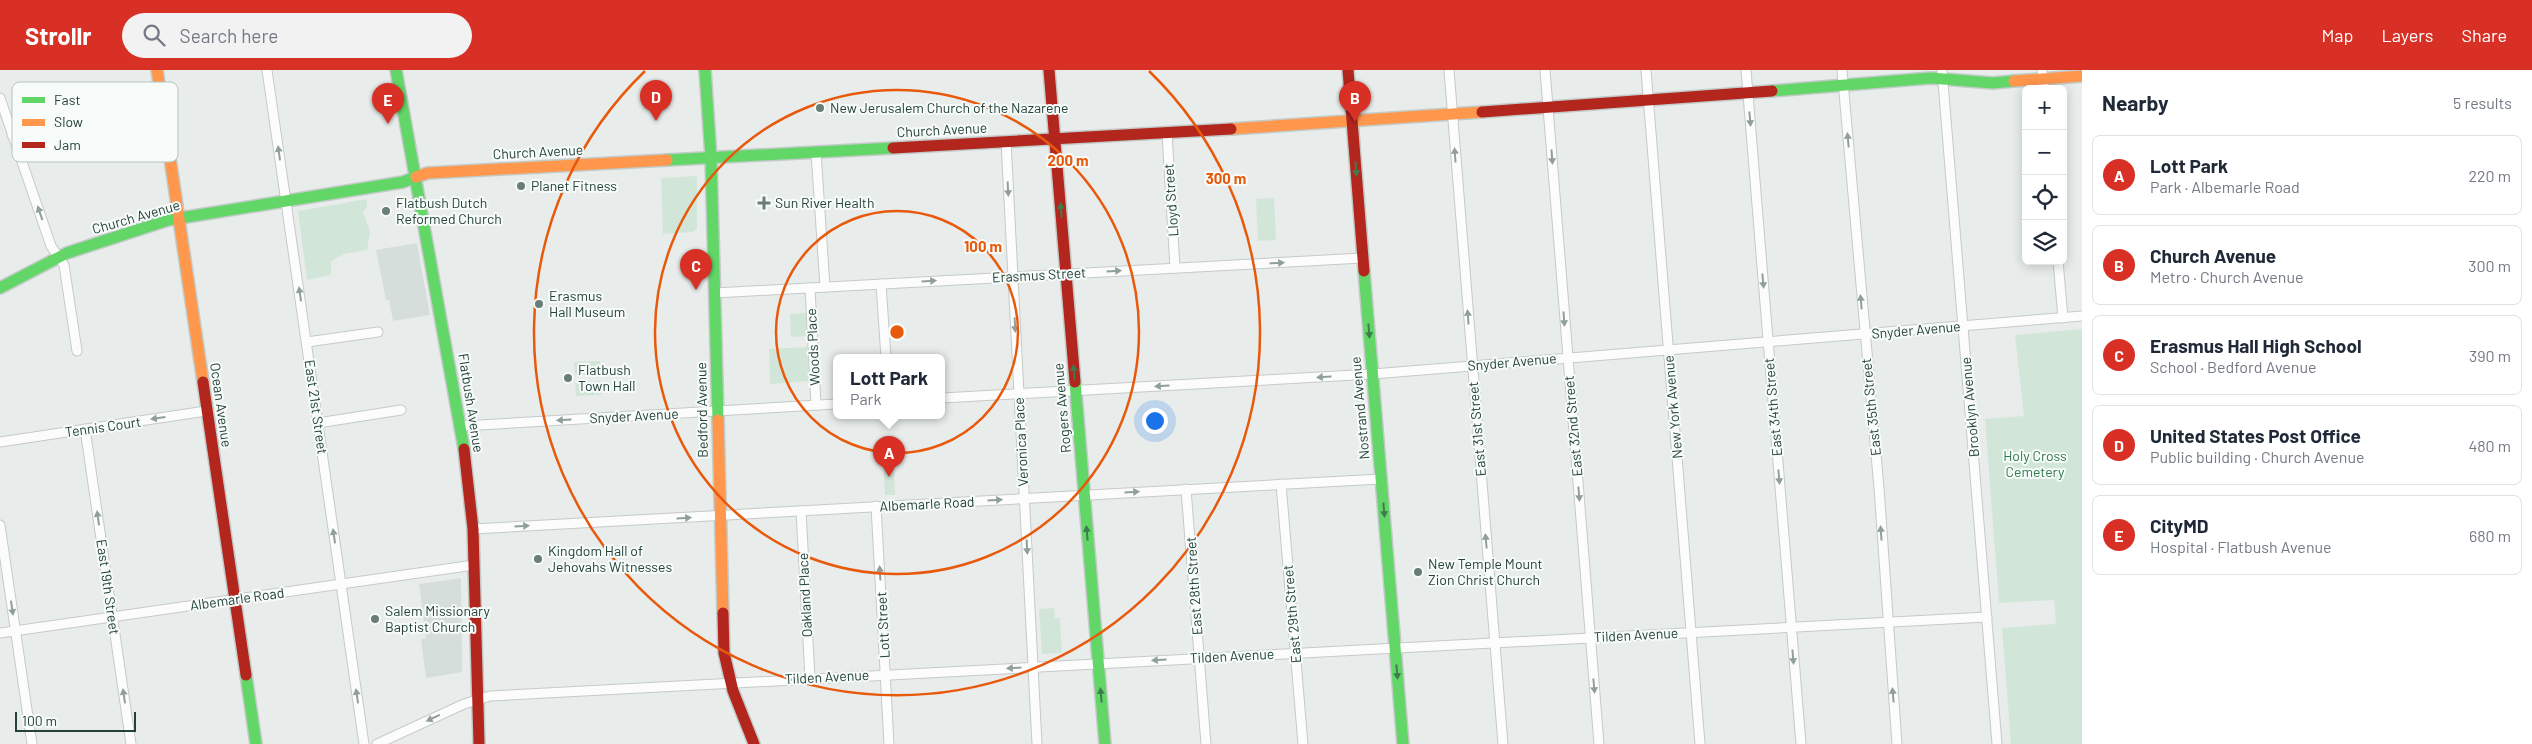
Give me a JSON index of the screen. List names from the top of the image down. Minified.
{"streets":{"main road":["Church Avenue","Flatbush Avenue","Ocean Avenue","Rogers Avenue","Nostrand Avenue","Bedford Avenue"],"street":["Lloyd Street","Erasmus Street","Snyder Avenue","Woods Place","East 21st Street","New York Avenue","East 34th Street","East 35th Street","Brooklyn Avenue","East 32nd Street","Tennis Court","East 31st Street","Veronica Place","Albemarle Road","East 28th Street","East 19th Street","Oakland Place","East 29th Street","Lott Street","Tilden Avenue"]},"crossings":[["Church Avenue","Lloyd Street"],["Church Avenue","Flatbush Avenue"],["Church Avenue","Ocean Avenue"],["Church Avenue","East 21st Street"],["Church Avenue","New York Avenue"],["Church Avenue","East 34th Street"],["Church Avenue","East 35th Street"],["Church Avenue","Brooklyn Avenue"],["Church Avenue","Rogers Avenue"],["Church Avenue","Nostrand Avenue"],["Church Avenue","Bedford Avenue"],["Church Avenue","East 32nd Street"],["Church Avenue","East 31st Street"],["Church Avenue","Veronica Place"],["Lloyd Street","Erasmus Street"],["Erasmus Street","Woods Place"],["Erasmus Street","Rogers Avenue"],["Erasmus Street","Nostrand Avenue"],["Erasmus Street","Bedford Avenue"],["Erasmus Street","Veronica Place"],["Snyder Avenue","Woods Place"],["Snyder Avenue","Flatbush Avenue"],["Snyder Avenue","New York Avenue"],["Snyder Avenue","East 34th Street"],["Snyder Avenue","East 35th Street"],["Snyder Avenue","Brooklyn Avenue"],["Snyder Avenue","Rogers Avenue"],["Snyder Avenue","Nostrand Avenue"],["Snyder Avenue","Bedford Avenue"],["Snyder Avenue","East 32nd Street"],["Snyder Avenue","East 31st Street"],["Snyder Avenue","Veronica Place"],["Flatbush Avenue","Albemarle Road"],["Flatbush Avenue","Tilden Avenue"],["Ocean Avenue","Tennis Court"],["Ocean Avenue","Albemarle Road"],["East 21st Street","Albemarle Road"],["New York Avenue","Tilden Avenue"],["East 34th Street","Tilden Avenue"],["East 35th Street","Tilden Avenue"],["Brooklyn Avenue","Tilden Avenue"],["Rogers Avenue","Albemarle Road"],["Rogers Avenue","Tilden Avenue"],["Nostrand Avenue","Albemarle Road"],["Nostrand Avenue","Tilden Avenue"],["Bedford Avenue","Albemarle Road"],["Bedford Avenue","Tilden Avenue"],["East 32nd Street","Tilden Avenue"],["Tennis Court","East 19th Street"],["East 31st Street","Tilden Avenue"],["Veronica Place","Albemarle Road"],["Veronica Place","Tilden Avenue"],["Albemarle Road","East 28th Street"],["Albemarle Road","East 19th Street"],["Albemarle Road","Oakland Place"],["Albemarle Road","East 29th Street"],["Albemarle Road","Lott Street"],["East 28th Street","Tilden Avenue"],["Oakland Place","Tilden Avenue"],["East 29th Street","Tilden Avenue"],["Lott Street","Tilden Avenue"]],"one_way":["Erasmus Street","Snyder Avenue","East 21st Street","East 34th Street","East 35th Street","Rogers Avenue","Nostrand Avenue","East 32nd Street","Tennis Court","East 31st Street","Veronica Place","Albemarle Road","East 19th Street","Lott Street"],"parks":["Holy Cross Cemetery"],"places":{"other":["New Jerusalem Church of the Nazarene","Planet Fitness","Flatbush Dutch Reformed Church","Erasmus Hall Museum","Flatbush Town Hall","Kingdom Hall of Jehovahs Witnesses","New Temple Mount Zion Christ Church","Salem Missionary Baptist Church"],"health":["Sun River Health"]},"legend":["Fast","Slow","Jam"],"scale_bar":"100 m","page":{"header":"Strollr","search":"Search here","nav":["Map","Layers","Share"],"heading":["Nearby","5 results"],"pins":["D","B","E","C","A"],"map_buttons":["+","−"],"list":[{"mark":"A","name":"Lott Park","note":"Park · Albemarle Road","value":"220 m"},{"mark":"B","name":"Church Avenue","note":"Metro · Church Avenue","value":"300 m"},{"mark":"C","name":"Erasmus Hall High School","note":"School · Bedford Avenue","value":"390 m"},{"mark":"D","name":"United States Post Office","note":"Public building · Church Avenue","value":"480 m"},{"mark":"E","name":"CityMD","note":"Hospital · Flatbush Avenue","value":"680 m"}],"popup":["Lott Park","Park"],"scale":"100 m"},"rings":["200 m","300 m","100 m"]}
